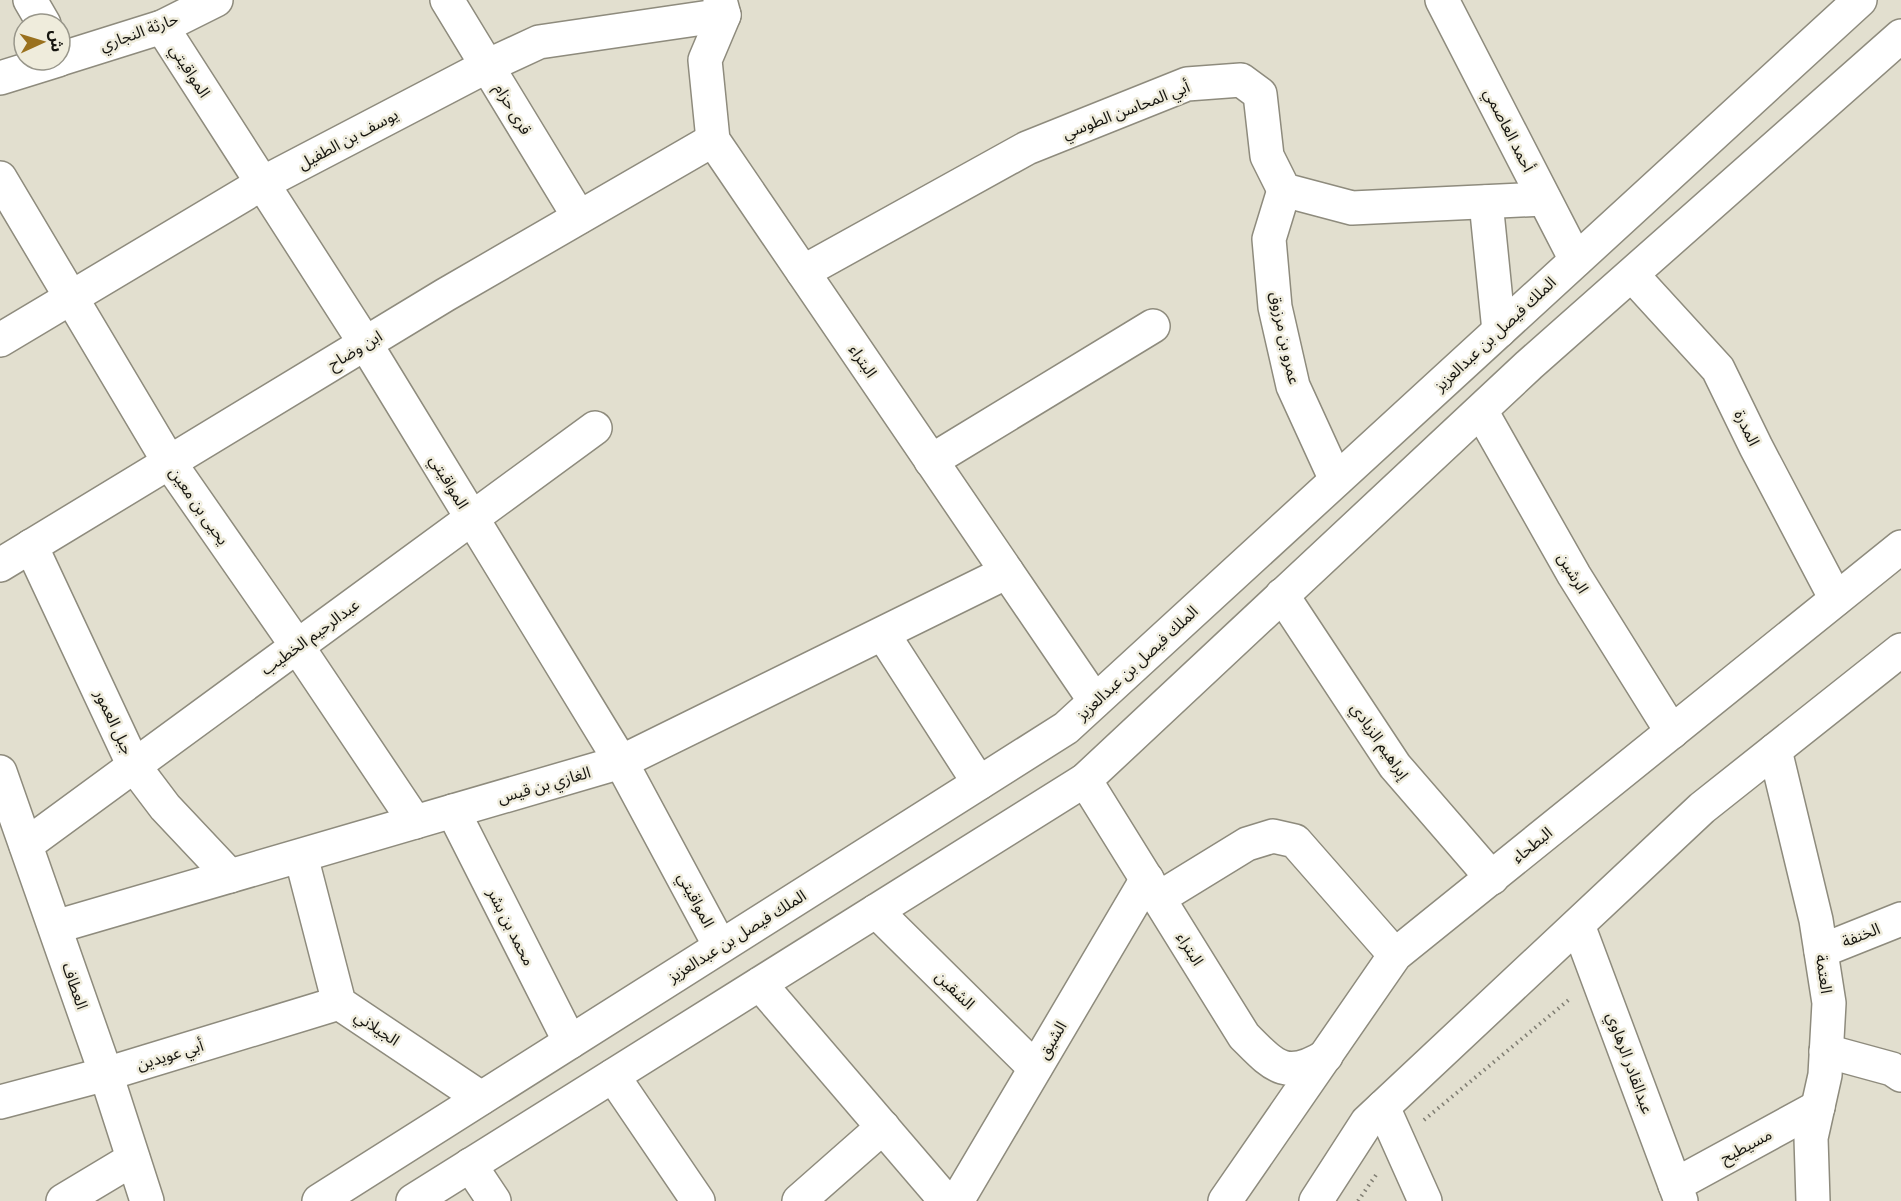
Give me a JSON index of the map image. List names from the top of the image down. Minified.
{"streets":{"street":["حارثة النجاري","المواقيتي","قرى حزام","أبي المحاسن الطوسي","أحمد العاصمي","يوسف بن الطفيل","الملك فيصل بن عبدالعزيز","عمرو بن مرزوق","ابن وضاح","البتراء","المدرة","يحيى بن معين","الرشين","عبدالرحيم الخطيب","جبل العمور","إبراهيم الزيادي","الغازي بن قيس","البطحاء","محمد بن بشر","الخنفة","العتمة","العطاف","الشقين","الجيلاني","الشيق","أبي عويدين","عبدالقادر الرهاوي","مسيطيح"]},"crossings":[["حارثة النجاري","المواقيتي"],["المواقيتي","يوسف بن الطفيل"],["المواقيتي","الملك فيصل بن عبدالعزيز"],["المواقيتي","ابن وضاح"],["المواقيتي","عبدالرحيم الخطيب"],["المواقيتي","الغازي بن قيس"],["قرى حزام","يوسف بن الطفيل"],["قرى حزام","ابن وضاح"],["أبي المحاسن الطوسي","عمرو بن مرزوق"],["أبي المحاسن الطوسي","البتراء"],["أحمد العاصمي","الملك فيصل بن عبدالعزيز"],["يوسف بن الطفيل","البتراء"],["يوسف بن الطفيل","يحيى بن معين"],["الملك فيصل بن عبدالعزيز","عمرو بن مرزوق"],["الملك فيصل بن عبدالعزيز","البتراء"],["الملك فيصل بن عبدالعزيز","محمد بن بشر"],["الملك فيصل بن عبدالعزيز","الجيلاني"],["ابن وضاح","البتراء"],["ابن وضاح","يحيى بن معين"],["ابن وضاح","جبل العمور"],["البتراء","الغازي بن قيس"],["البتراء","البطحاء"],["البتراء","الشيق"],["المدرة","البطحاء"],["يحيى بن معين","عبدالرحيم الخطيب"],["يحيى بن معين","الغازي بن قيس"],["الرشين","البطحاء"],["عبدالرحيم الخطيب","جبل العمور"],["عبدالرحيم الخطيب","العطاف"],["جبل العمور","الغازي بن قيس"],["إبراهيم الزيادي","البطحاء"],["الغازي بن قيس","محمد بن بشر"],["الغازي بن قيس","العطاف"],["الغازي بن قيس","الجيلاني"],["الخنفة","العتمة"],["العتمة","مسيطيح"],["العطاف","أبي عويدين"],["الشقين","الشيق"],["الجيلاني","أبي عويدين"],["عبدالقادر الرهاوي","مسيطيح"]],"north":"right"}
